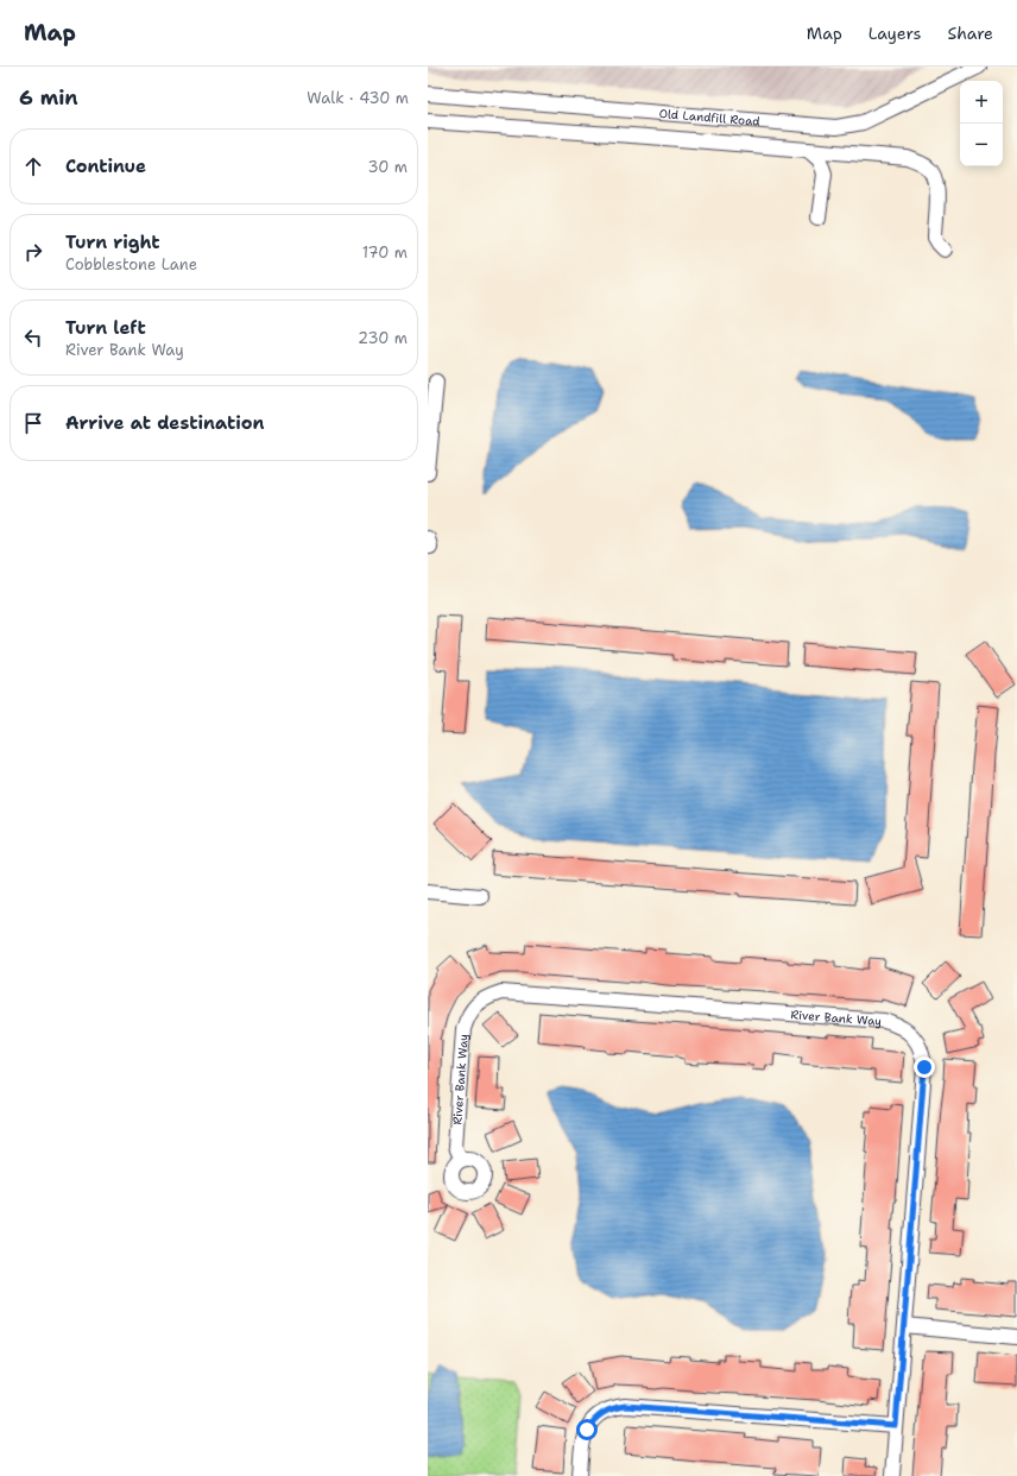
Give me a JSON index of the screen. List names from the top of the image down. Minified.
{"streets":{"street":["Old Landfill Road","River Bank Way"]},"page":{"header":"Map","nav":["Map","Layers","Share"],"heading":["6 min","Walk · 430 m"],"map_buttons":["+","−"],"list":[["Continue","30 m"],["Turn right","Cobblestone Lane","170 m"],["Turn left","River Bank Way","230 m"],"Arrive at destination"]}}
